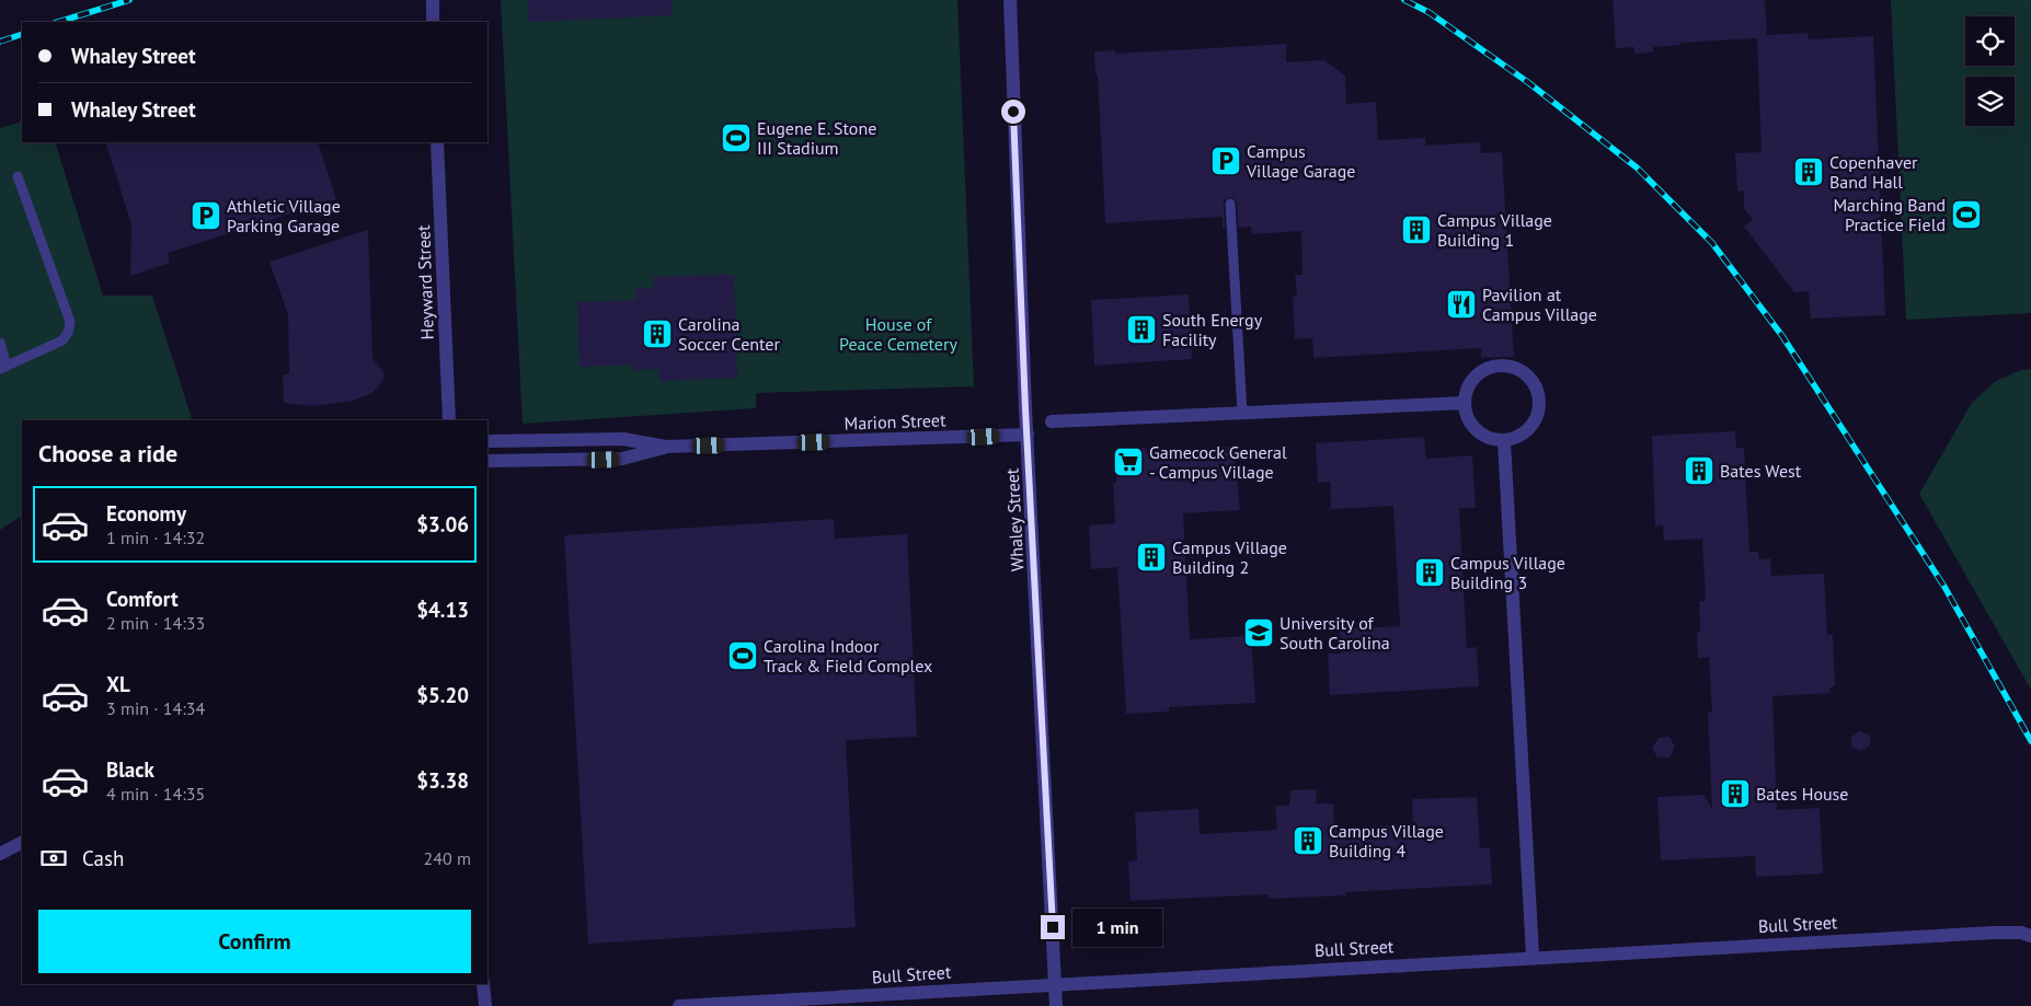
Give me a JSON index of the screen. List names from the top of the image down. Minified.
{"streets":{"street":["Heyward Street","Marion Street","Whaley Street","Bull Street"]},"crossings":[["Marion Street","Whaley Street"],["Whaley Street","Bull Street"]],"parks":["House of Peace Cemetery"],"places":{"sports":["Eugene E. Stone III Stadium","Marching Band Practice Field","Carolina Indoor Track & Field Complex"],"parking":["Campus Village Garage","Athletic Village Parking Garage"],"building":["Copenhaver Band Hall","Campus Village Building 1","South Energy Facility","Carolina Soccer Center","Bates West","Campus Village Building 2","Campus Village Building 3","Bates House","Campus Village Building 4"],"restaurant":["Pavilion at Campus Village"],"supermarket":["Gamecock General - Campus Village"],"school or university":["University of South Carolina"]},"page":{"banner":["Whaley Street","Whaley Street"],"heading":"Choose a ride","list":[{"name":"Economy","note":"1 min · 14:32","value":"$3.06"},{"name":"Comfort","note":"2 min · 14:33","value":"$4.13"},{"name":"XL","note":"3 min · 14:34","value":"$5.20"},{"name":"Black","note":"4 min · 14:35","value":"$3.38"}],"pay":["Cash","240 m"],"buttons":"Confirm","bubble":"1 min"}}
